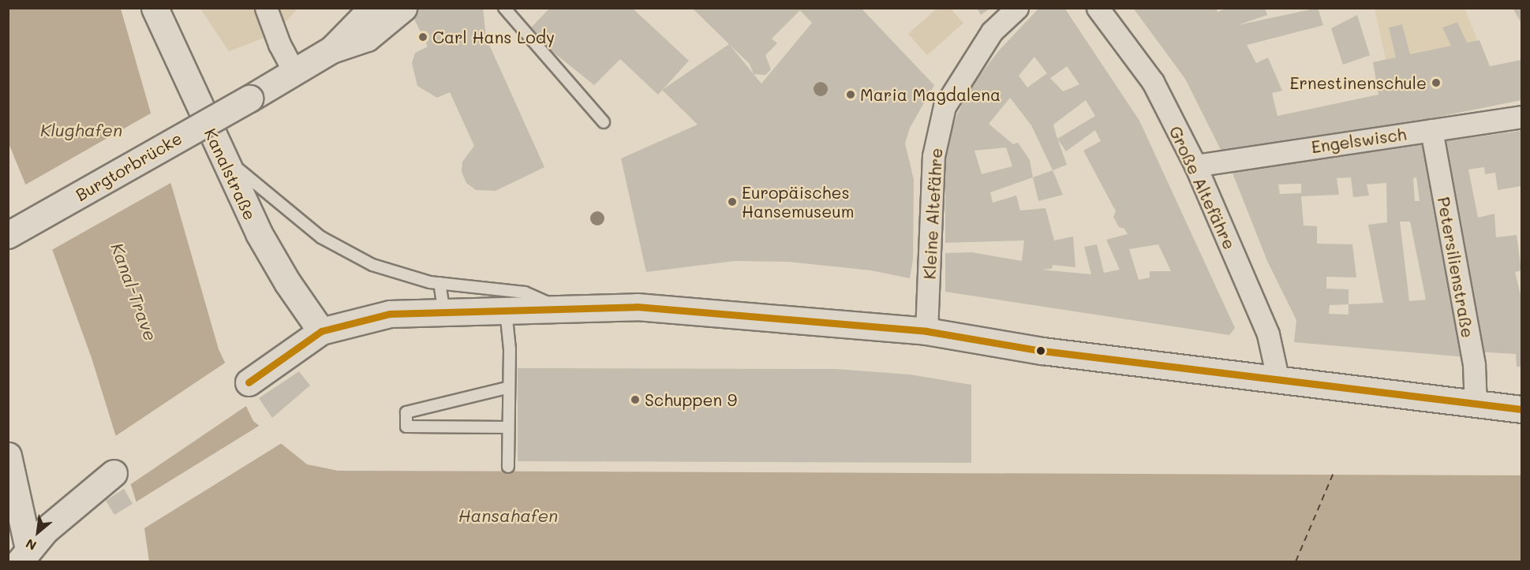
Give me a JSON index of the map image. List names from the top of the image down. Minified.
{"streets":{"main road":["Burgtorbrücke","Kanalstraße"],"street":["Engelswisch","Große Altefähre","Kleine Altefähre","Petersilienstraße"]},"crossings":[["Engelswisch","Große Altefähre"],["Engelswisch","Petersilienstraße"]],"water":["Klughafen","Kanal-Trave","Hansahafen"],"places":["Carl Hans Lody","Ernestinenschule","Maria Magdalena","Europäisches Hansemuseum","Schuppen 9"],"north":"bottom left"}
